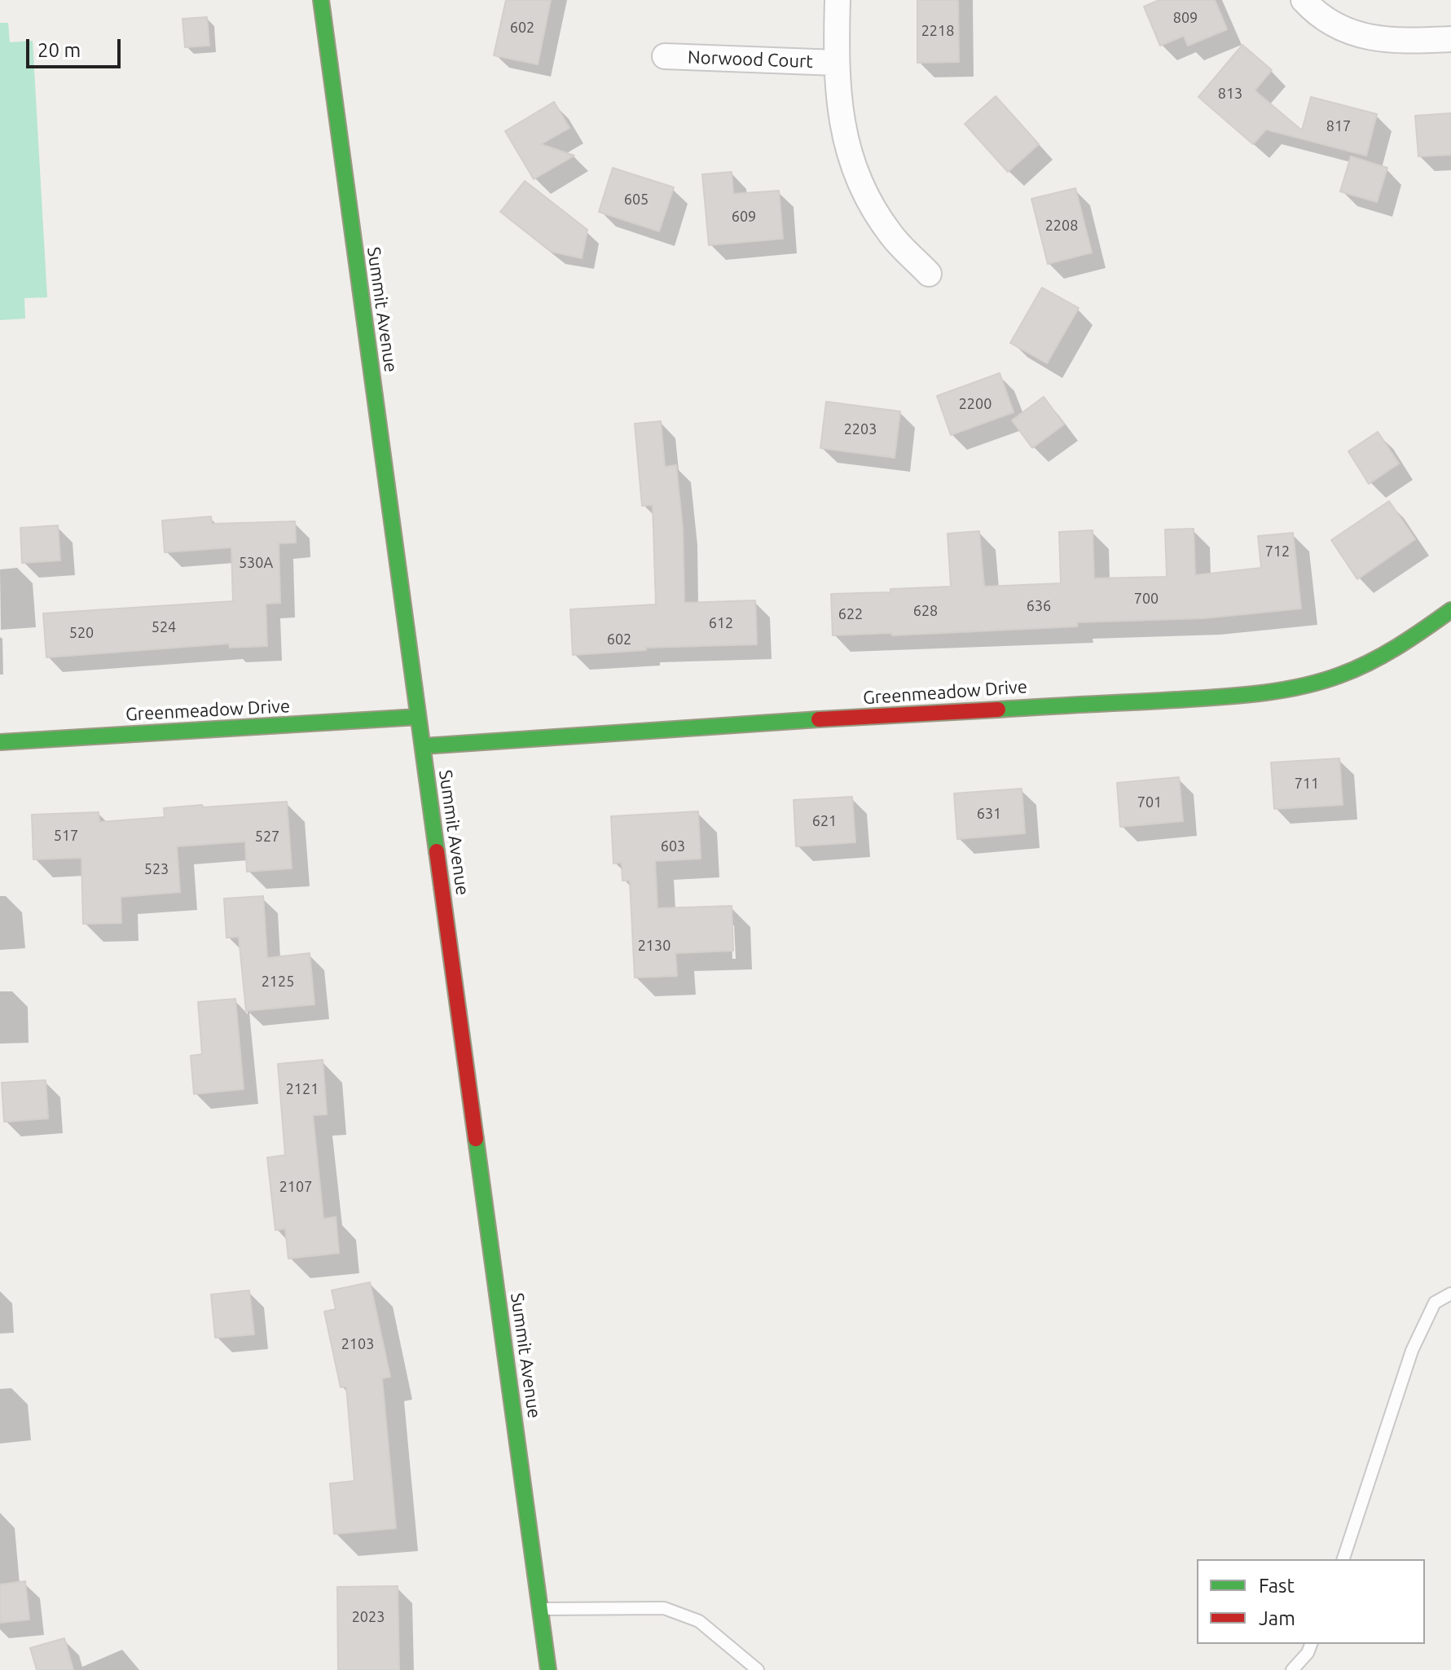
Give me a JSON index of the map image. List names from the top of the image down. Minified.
{"streets":{"main road":["Summit Avenue","Greenmeadow Drive"],"street":["Norwood Court"]},"crossings":[["Summit Avenue","Greenmeadow Drive"]],"house_numbers":["809","602","2218","813","817","605","609","2208","2200","2203","712","530A","700","636","628","622","612","524","520","602","711","701","631","621","517","527","603","523","2130","2125","2121","2107","2103","2023"],"legend":["Fast","Jam"],"scale_bar":"20 m"}
